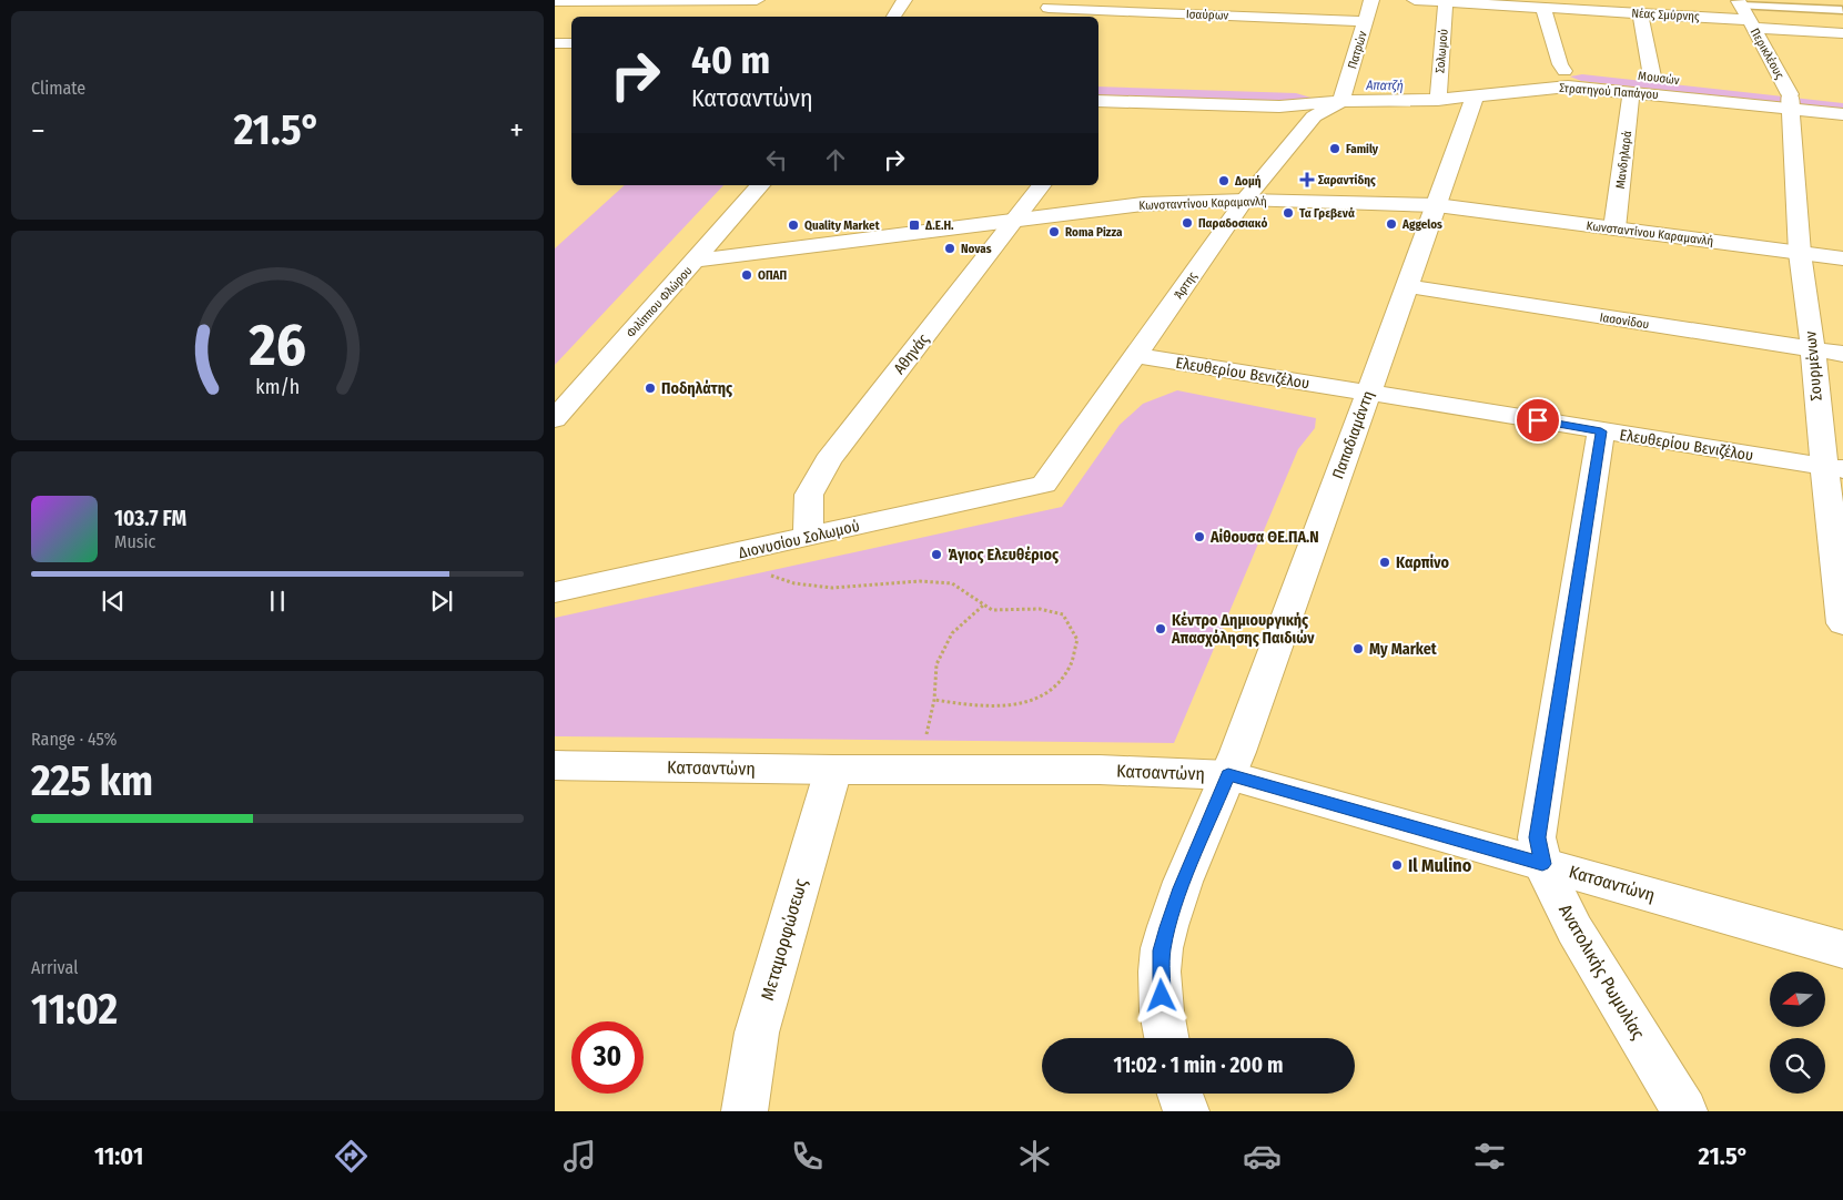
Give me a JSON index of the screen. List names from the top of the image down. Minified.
{"streets":{"street":["Ισαύρων","Νέας Σμύρνης","Πατρών","Σολωμού","Περικλέους","Μουσών","Στρατηγού Παπάγου","Μανδηλαρά","Κωνσταντίνου Καραμανλή","Άρτης","Φιλίππου Φλώρου","Ιασoνίδου","Αθηνάς","Σουρμένων","Ελευθερίου Βενιζέλου","Παπαδιαμάντη","Διονυσίου Σολωμού","Κατσαντώνη","Μεταμορφώσεως","Ανατολικής Ρωμυλίας"]},"crossings":[["Ισαύρων","Πατρών"],["Νέας Σμύρνης","Σολωμού"],["Νέας Σμύρνης","Περικλέους"],["Νέας Σμύρνης","Μανδηλαρά"],["Πατρών","Στρατηγού Παπάγου"],["Πατρών","Άρτης"],["Σολωμού","Στρατηγού Παπάγου"],["Περικλέους","Στρατηγού Παπάγου"],["Περικλέους","Σουρμένων"],["Μουσών","Στρατηγού Παπάγου"],["Μουσών","Μανδηλαρά"],["Στρατηγού Παπάγου","Μανδηλαρά"],["Στρατηγού Παπάγου","Άρτης"],["Στρατηγού Παπάγου","Σουρμένων"],["Στρατηγού Παπάγου","Παπαδιαμάντη"],["Μανδηλαρά","Κωνσταντίνου Καραμανλή"],["Κωνσταντίνου Καραμανλή","Άρτης"],["Κωνσταντίνου Καραμανλή","Φιλίππου Φλώρου"],["Κωνσταντίνου Καραμανλή","Αθηνάς"],["Κωνσταντίνου Καραμανλή","Σουρμένων"],["Κωνσταντίνου Καραμανλή","Παπαδιαμάντη"],["Άρτης","Ελευθερίου Βενιζέλου"],["Άρτης","Διονυσίου Σολωμού"],["Ιασoνίδου","Σουρμένων"],["Ιασoνίδου","Παπαδιαμάντη"],["Αθηνάς","Διονυσίου Σολωμού"],["Σουρμένων","Ελευθερίου Βενιζέλου"],["Ελευθερίου Βενιζέλου","Παπαδιαμάντη"],["Ελευθερίου Βενιζέλου","Ανατολικής Ρωμυλίας"],["Παπαδιαμάντη","Κατσαντώνη"],["Κατσαντώνη","Μεταμορφώσεως"],["Κατσαντώνη","Ανατολικής Ρωμυλίας"]],"water":["Απατζή"],"places":{"other":["Family","Δομή","Τα Γρεβενά","Παραδοσιακό","Aggelos","Quality Market","Roma Pizza","Novas","ΟΠΑΠ","Ποδηλάτης","Αίθουσα ΘΕ.ΠΑ.Ν","Άγιος Ελευθέριος","Καρπίνο","Κέντρο Δημιουργικής Απασχόλησης Παιδιών","My Market","Il Mulino"],"health":["Σαραντίδης"],"transit":["Δ.Ε.Η."]},"north":"left","page":{"tile":["Climate",["Range · 45%","225 km"],["Arrival","11:02"]],"turn":["40 m","Κατσαντώνη"],"heat":["−","21.5°","+"],"song":["103.7 FM","Music"],"limit":"30","trip":"11:02 · 1 min · 200 m","tabs":["11:01","21.5°"],"gauge":["26","km/h"]}}
